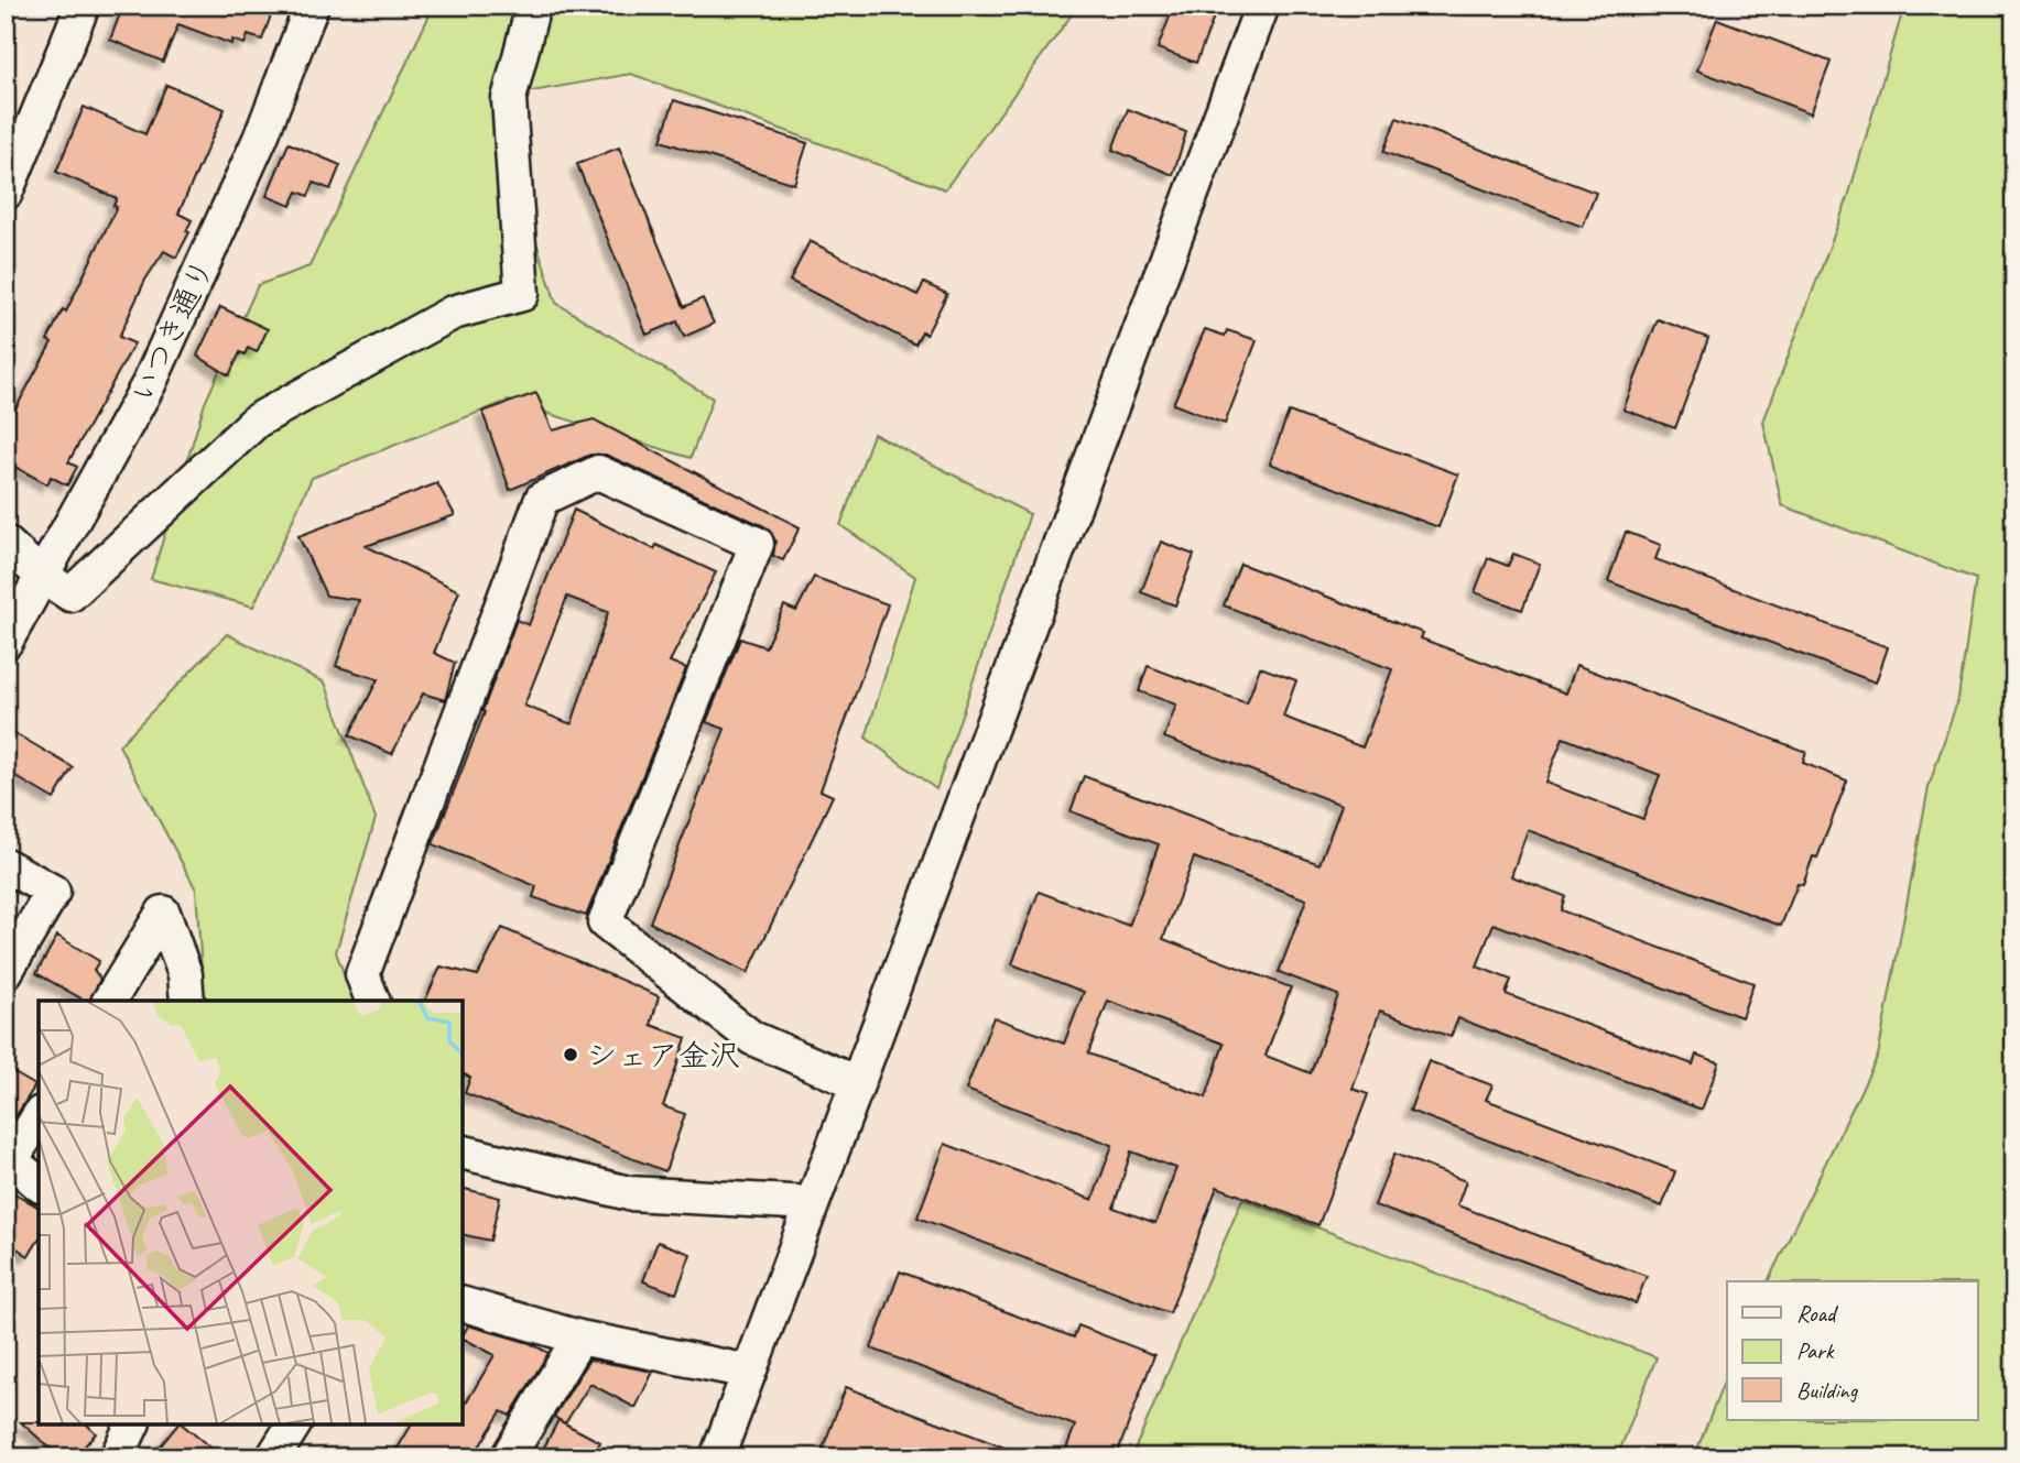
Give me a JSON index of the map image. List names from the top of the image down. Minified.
{"streets":{"street":["いつき通り"]},"places":["シェア金沢"],"legend":["Road","Park","Building"]}
